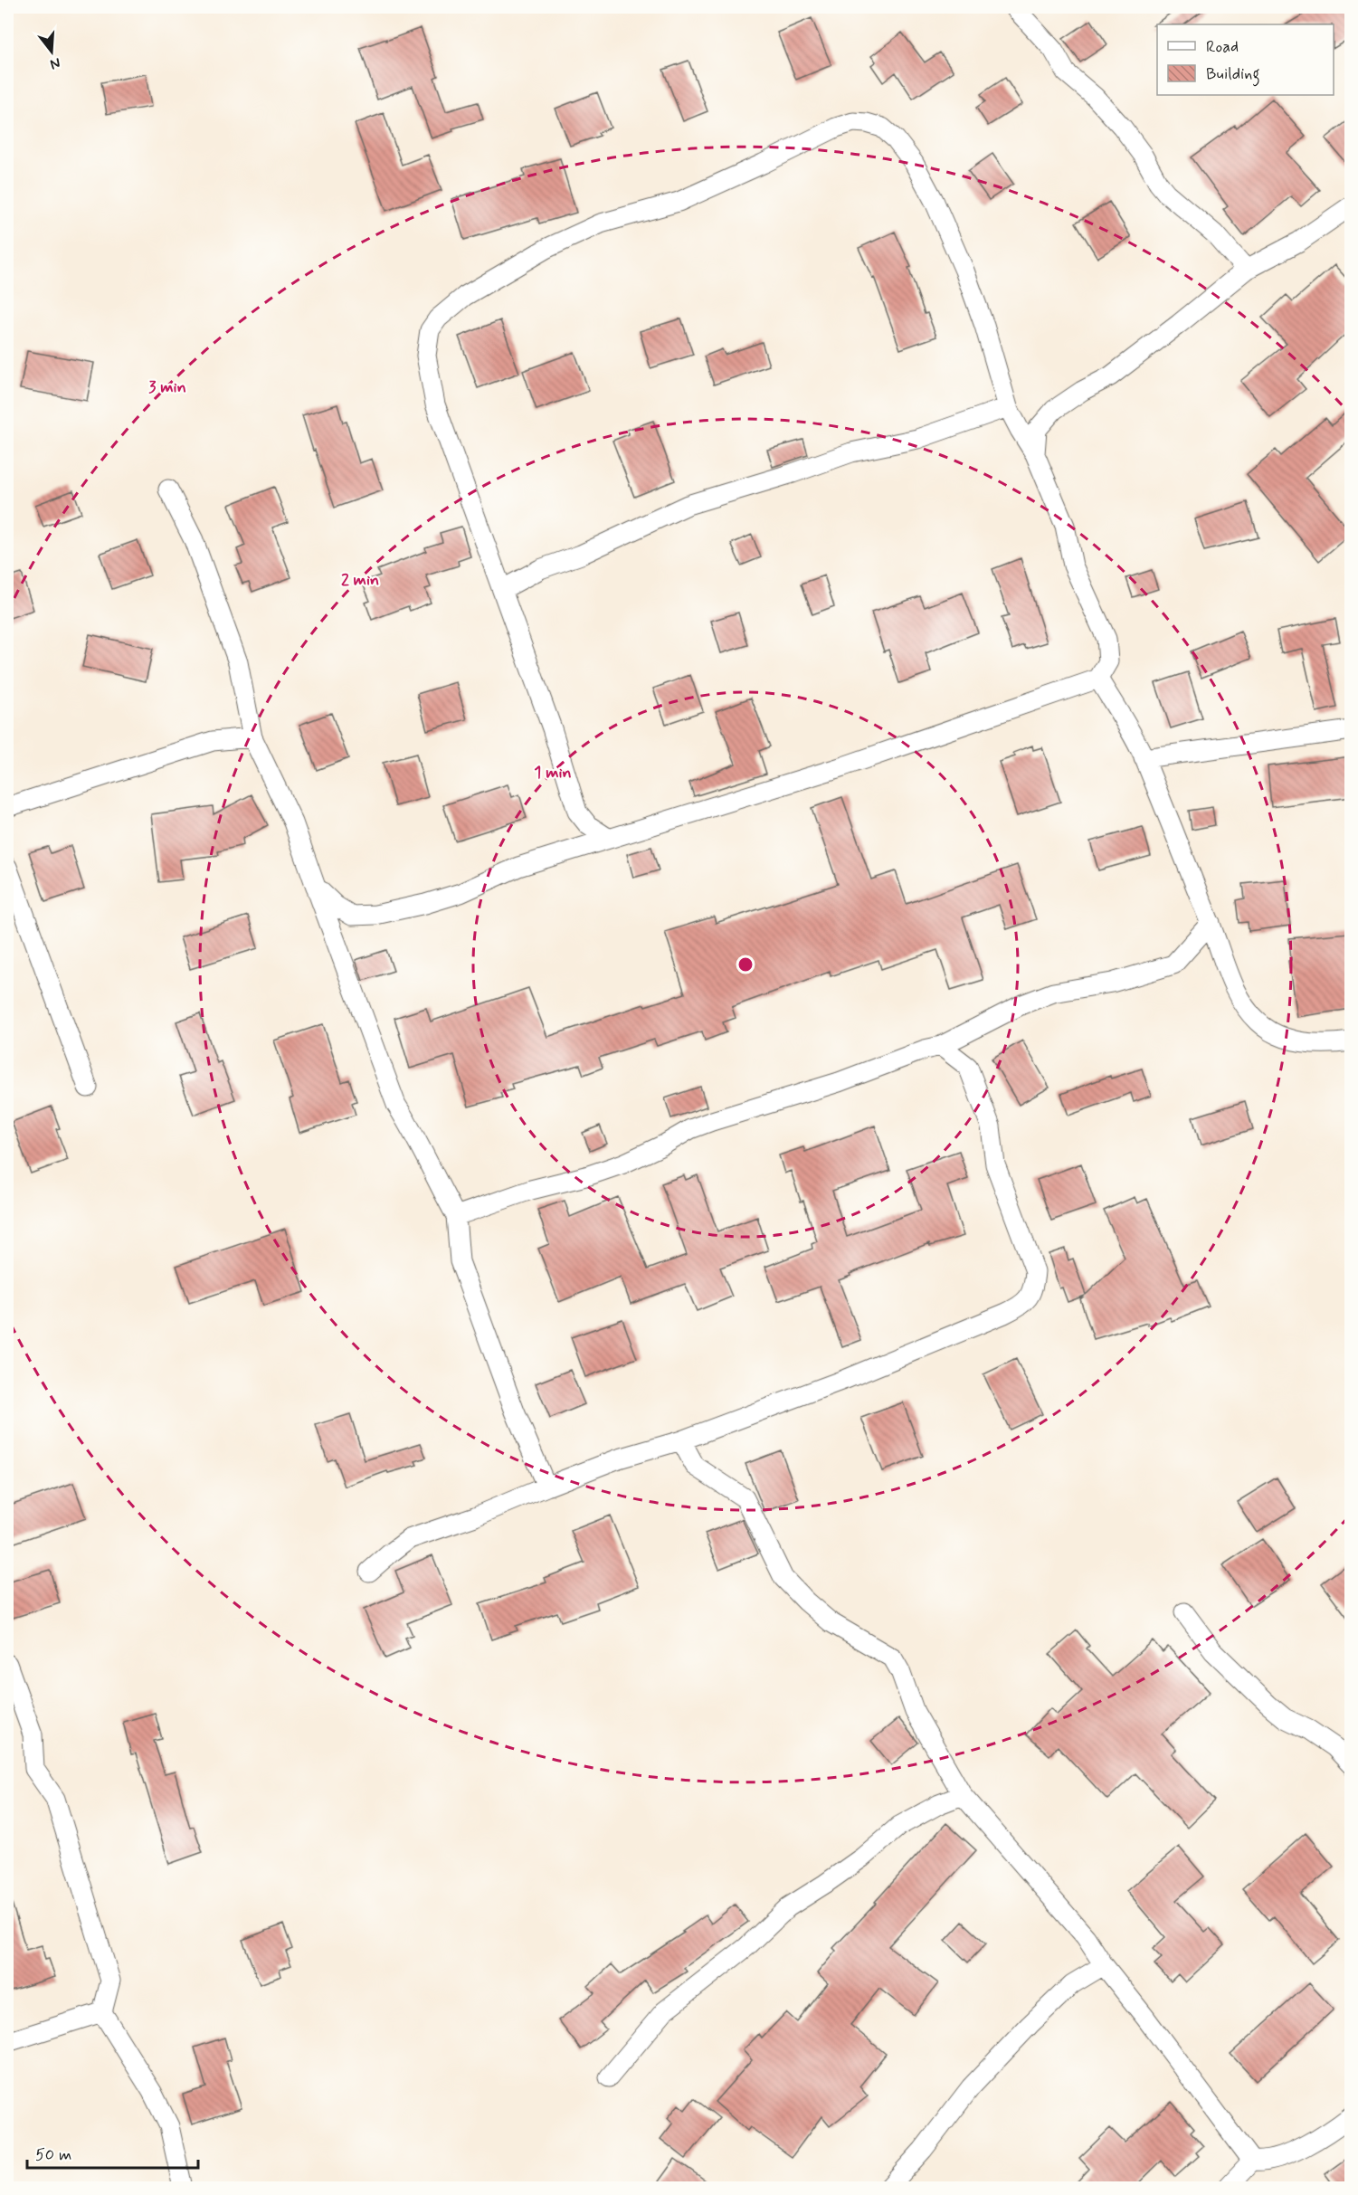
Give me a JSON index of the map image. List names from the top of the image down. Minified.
{"legend":["Road","Building"],"scale_bar":"50 m","north":"bottom","rings":["3 min","2 min","1 min"]}
